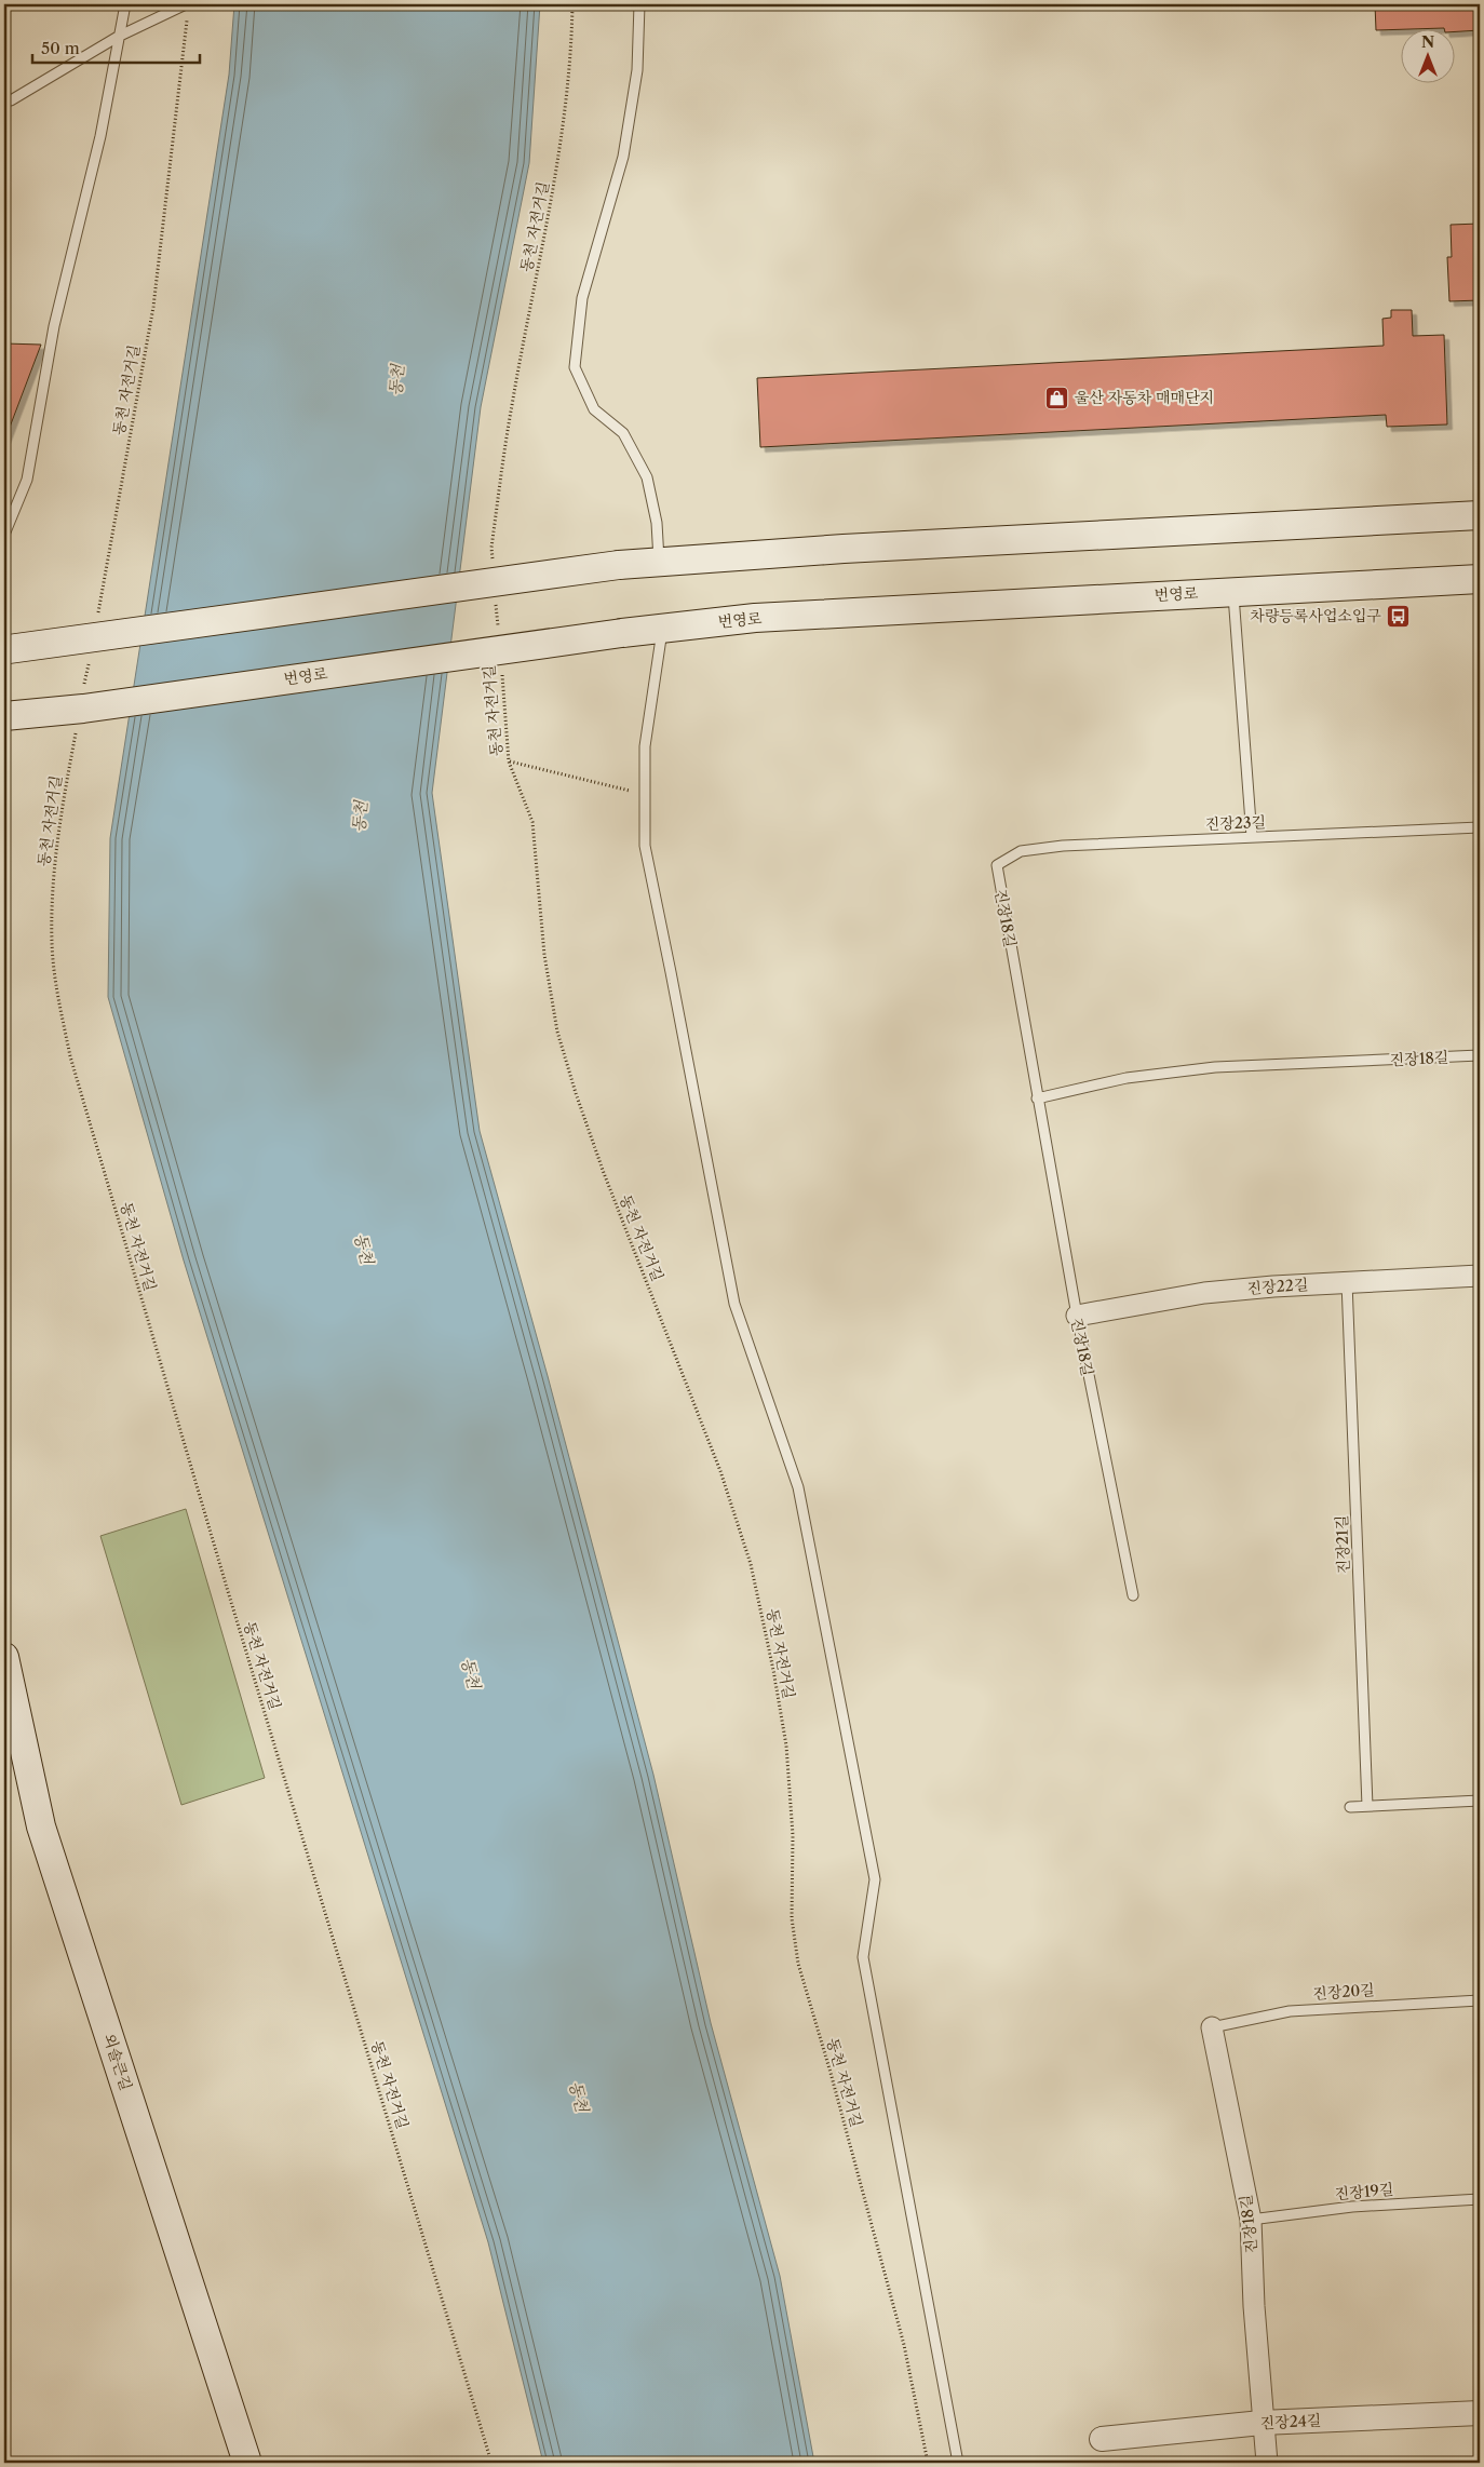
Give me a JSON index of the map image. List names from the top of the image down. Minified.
{"streets":{"main road":["번영로","외솔큰길"],"street":["진장18길","진장22길","진장24길"],"lane":["진장23길","진장21길","진장20길","진장19길"],"path":["동천 자전거길"]},"crossings":[["진장23길","진장18길"],["진장18길","진장22길"],["진장18길","진장20길"],["진장18길","진장19길"],["진장18길","진장24길"],["진장22길","진장21길"]],"water":["동천"],"places":{"shop":["울산 자동차 매매단지"],"bus stop":["차량등록사업소입구"]},"scale_bar":"50 m","north":"top"}
